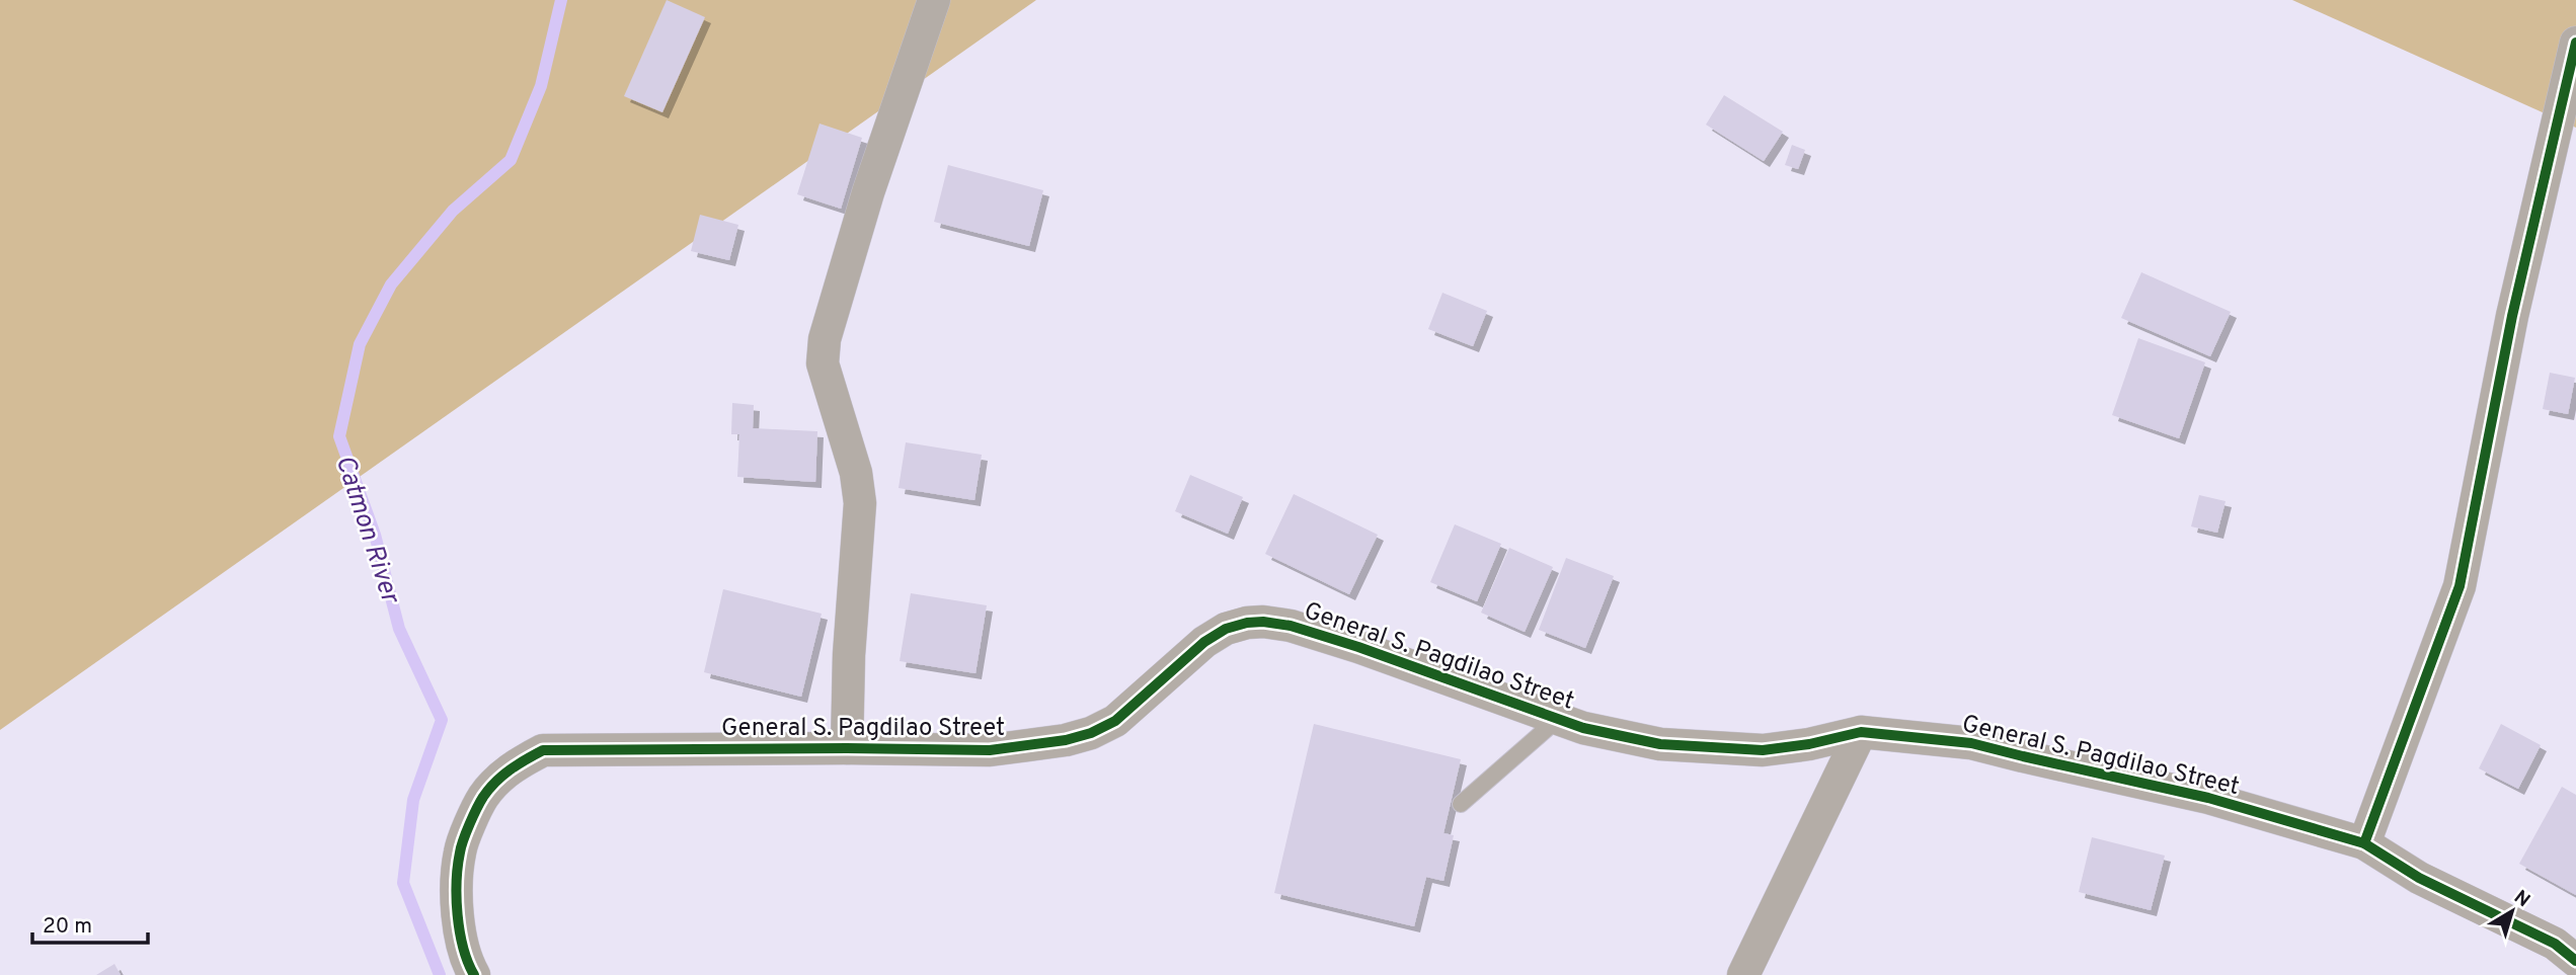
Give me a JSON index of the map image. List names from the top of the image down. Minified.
{"streets":{"street":["General S. Pagdilao Street"]},"water":["Catmon River"],"scale_bar":"20 m","north":"top right"}
